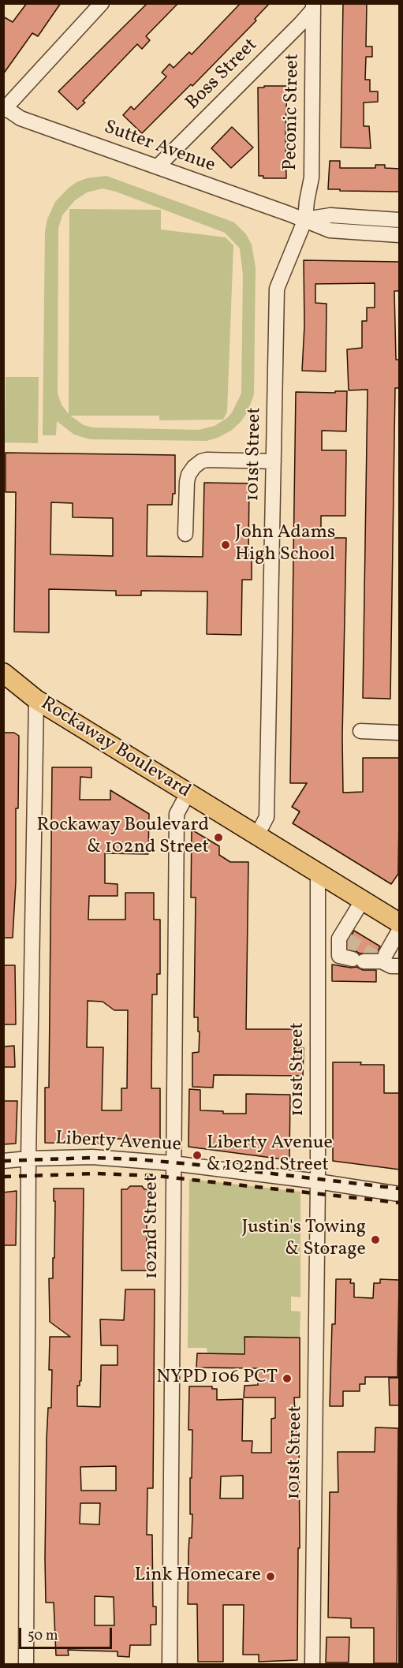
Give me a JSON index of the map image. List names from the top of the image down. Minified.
{"streets":{"main road":["Rockaway Boulevard"],"street":["Boss Street","Peconic Street","Sutter Avenue","101st Street","Liberty Avenue","102nd Street"]},"crossings":[["Boss Street","Peconic Street"],["Boss Street","Sutter Avenue"],["Peconic Street","Sutter Avenue"],["Peconic Street","101st Street"],["Sutter Avenue","101st Street"],["101st Street","Rockaway Boulevard"],["101st Street","Liberty Avenue"],["Rockaway Boulevard","102nd Street"],["Liberty Avenue","102nd Street"]],"places":["John Adams High School","Rockaway Boulevard & 102nd Street","Liberty Avenue & 102nd Street","Justin's Towing & Storage","NYPD 106 PCT","Link Homecare"],"scale_bar":"50 m"}
